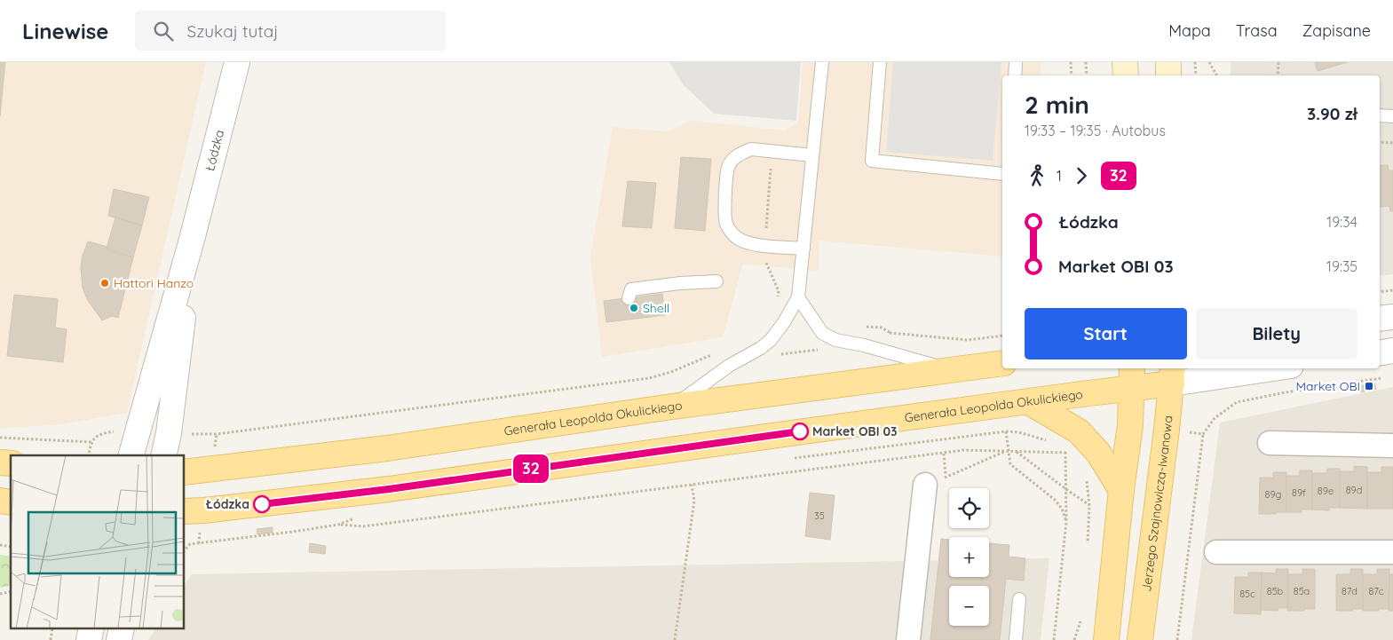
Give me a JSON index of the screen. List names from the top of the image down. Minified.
{"streets":{"main road":["Generała Leopolda Okulickiego","Jerzego Szajnowicza-Iwanowa"],"street":["Łódzka"]},"crossings":[["Generała Leopolda Okulickiego","Jerzego Szajnowicza-Iwanowa"]],"places":{"other":["Hattori Hanzo","Shell","Market OBI 03","Łódzka"],"transit":["Market OBI"]},"lines":["bus line 32"],"house_numbers":["89d","89e","89f","89g","35","85b","85a","87d","87c","85c"],"page":{"header":"Linewise","search":"Szukaj tutaj","nav":["Mapa","Trasa","Zapisane"],"on_map":"32","heading":["2 min","19:33 – 19:35 · Autobus","3.90 zł"],"legs":["1","32"],"list":[{"name":"Łódzka","value":"19:34"},{"name":"Market OBI 03","value":"19:35"}],"buttons":["Start","Bilety"],"map_buttons":["+","−"]}}
